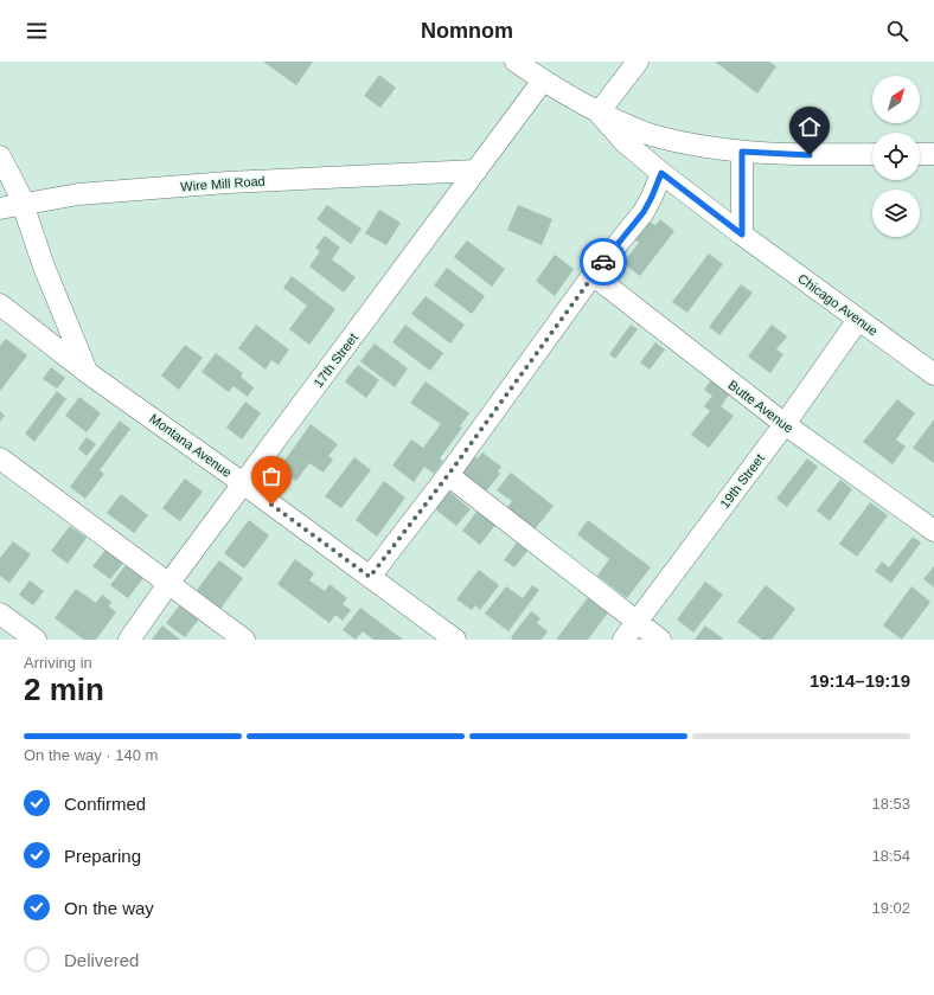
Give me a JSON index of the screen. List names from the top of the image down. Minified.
{"streets":{"street":["Wire Mill Road","Chicago Avenue","17th Street","Butte Avenue","Montana Avenue","19th Street"]},"crossings":[["Wire Mill Road","17th Street"],["Chicago Avenue","19th Street"],["17th Street","Montana Avenue"],["Butte Avenue","19th Street"]],"north":"top right","page":{"header":"Nomnom","heading":["2 min","Arriving in","19:14–19:19"],"bar":"On the way · 140 m","list":[["Confirmed","18:53"],["Preparing","18:54"],["On the way","19:02"],"Delivered"]}}
